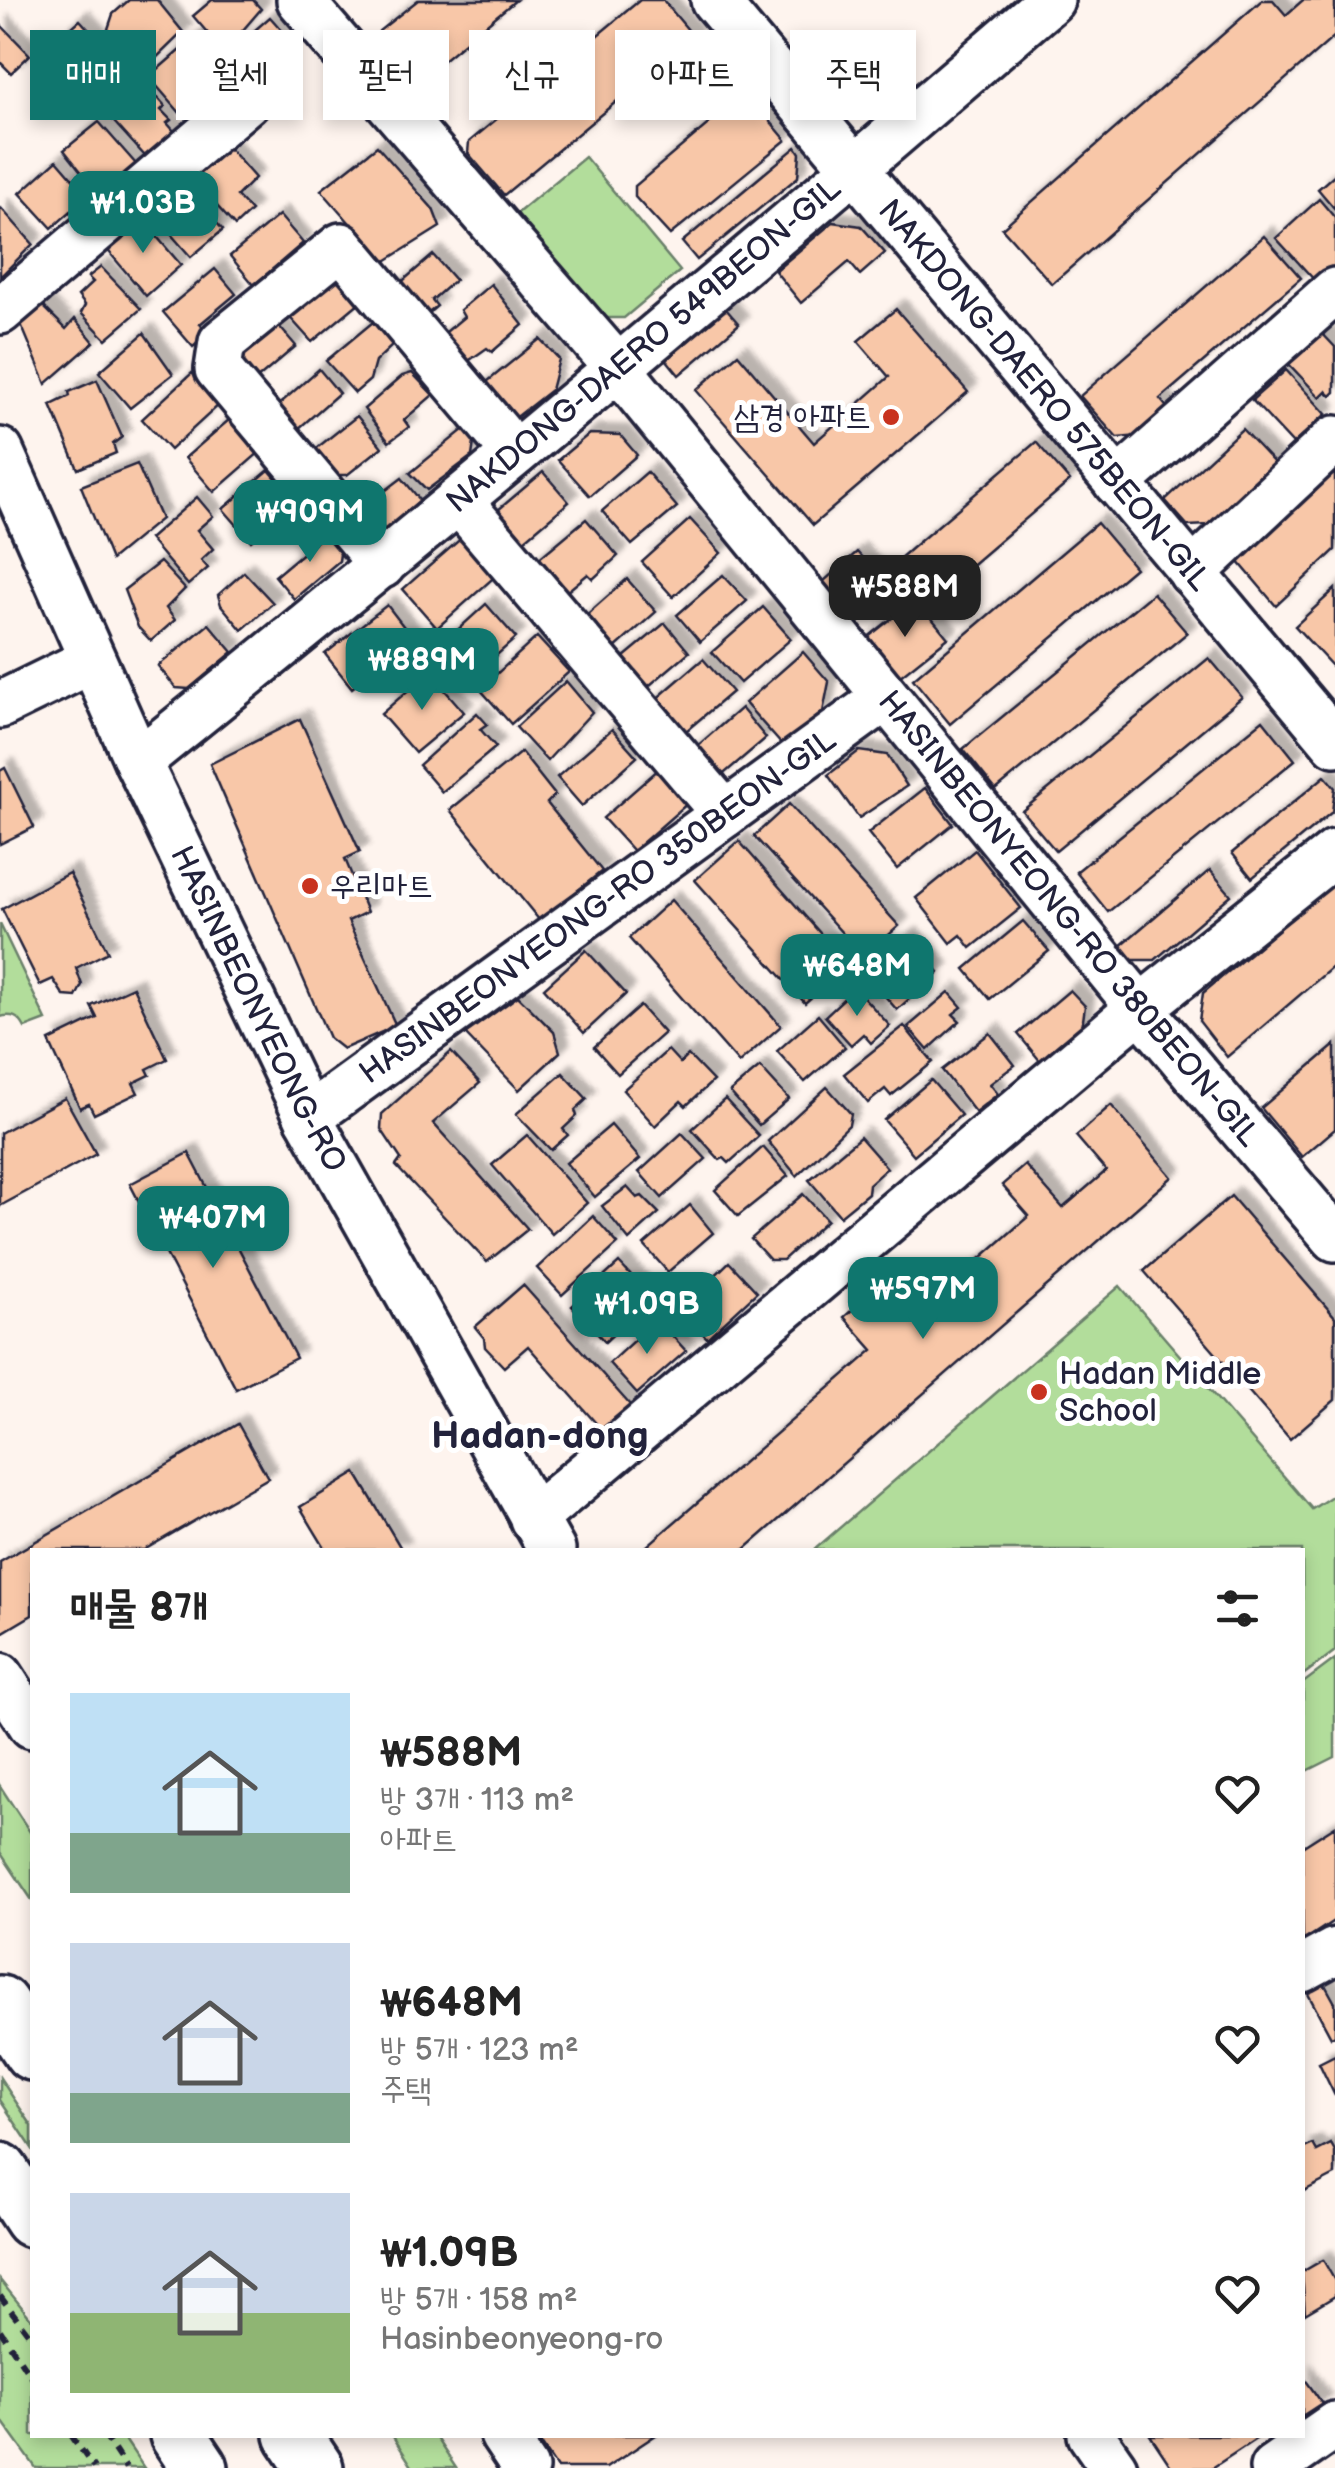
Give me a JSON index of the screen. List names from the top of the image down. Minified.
{"streets":{"street":["NAKDONG-DAERO 549BEON-GIL","NAKDONG-DAERO 575BEON-GIL","HASINBEONYEONG-RO 350BEON-GIL","HASINBEONYEONG-RO 380BEON-GIL","HASINBEONYEONG-RO"]},"crossings":[["NAKDONG-DAERO 549BEON-GIL","NAKDONG-DAERO 575BEON-GIL"],["NAKDONG-DAERO 549BEON-GIL","HASINBEONYEONG-RO 380BEON-GIL"],["NAKDONG-DAERO 549BEON-GIL","HASINBEONYEONG-RO"],["HASINBEONYEONG-RO 350BEON-GIL","HASINBEONYEONG-RO 380BEON-GIL"],["HASINBEONYEONG-RO 350BEON-GIL","HASINBEONYEONG-RO"]],"districts":["Hadan-dong"],"places":["삼경 아파트","우리마트","Hadan Middle School"],"page":{"chip":["매매","월세","필터","신규","아파트","주택"],"price":["₩1.03B","₩909M","₩588M","₩889M","₩648M","₩407M","₩597M","₩1.09B"],"heading":"매물 8개","list":[{"name":"₩588M","note":"방 3개 · 113 m² · 아파트"},{"name":"₩648M","note":"방 5개 · 123 m² · 주택"},{"name":"₩1.09B","note":"방 5개 · 158 m² · Hasinbeonyeong-ro"}]}}
